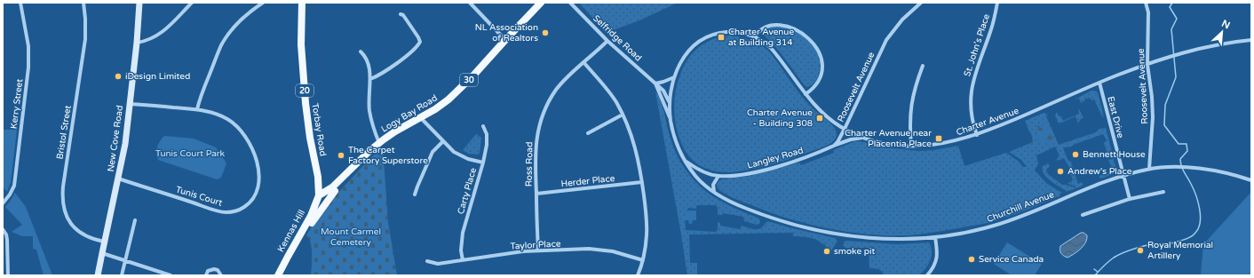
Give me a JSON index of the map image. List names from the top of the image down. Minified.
{"streets":{"main road":["30","20","Logy Bay Road","Torbay Road","Kennas Hill"],"street":["Selfridge Road","St. John's Place","Roosevelt Avenue","Kerry Street","East Drive","Charter Avenue","Bristol Street","New Cove Road","Langley Road","Ross Road","Herder Place","Carty Place","Tunis Court","Churchill Avenue","Taylor Place"]},"crossings":[["Selfridge Road","Charter Avenue"],["Selfridge Road","Ross Road"],["Selfridge Road","Churchill Avenue"],["St. John's Place","Charter Avenue"],["Roosevelt Avenue","Charter Avenue"],["Roosevelt Avenue","Churchill Avenue"],["Logy Bay Road","Torbay Road"],["Logy Bay Road","Kennas Hill"],["East Drive","Charter Avenue"],["East Drive","Churchill Avenue"],["Charter Avenue","Langley Road"],["Charter Avenue","Churchill Avenue"],["Torbay Road","Kennas Hill"],["Bristol Street","New Cove Road"],["New Cove Road","Tunis Court"],["Langley Road","Churchill Avenue"],["Ross Road","Herder Place"],["Ross Road","Taylor Place"],["Carty Place","Taylor Place"]],"parks":["Tunis Court Park","Mount Carmel Cemetery"],"places":{"other":["NL Association of Realtors","iDesign Limited","Bennett House","The Carpet Factory Superstore","Andrew's Place","Royal Memorial Artillery","smoke pit","Service Canada"],"transit":["Charter Avenue at Building 314","Charter Avenue - Building 308","Charter Avenue near Placentia Place"]},"north":"top right"}
